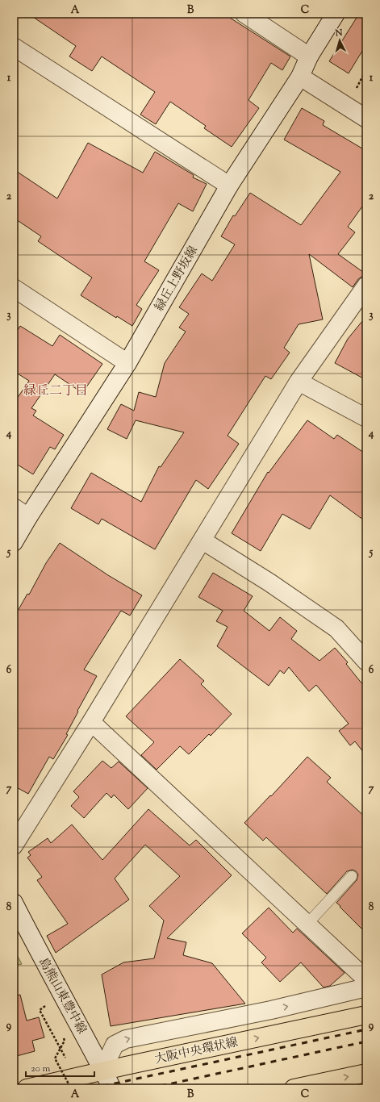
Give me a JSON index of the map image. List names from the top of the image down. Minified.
{"streets":{"main road":["大阪中央環状線"],"street":["緑丘上野坂線","島熊山東豊中線"]},"crossings":[["島熊山東豊中線","大阪中央環状線"]],"one_way":["大阪中央環状線"],"districts":["緑丘二丁目"],"scale_bar":"20 m","north":"top","grid":{"columns":["A","B","C"],"rows":["1","2","3","4","5","6","7","8","9"]}}
